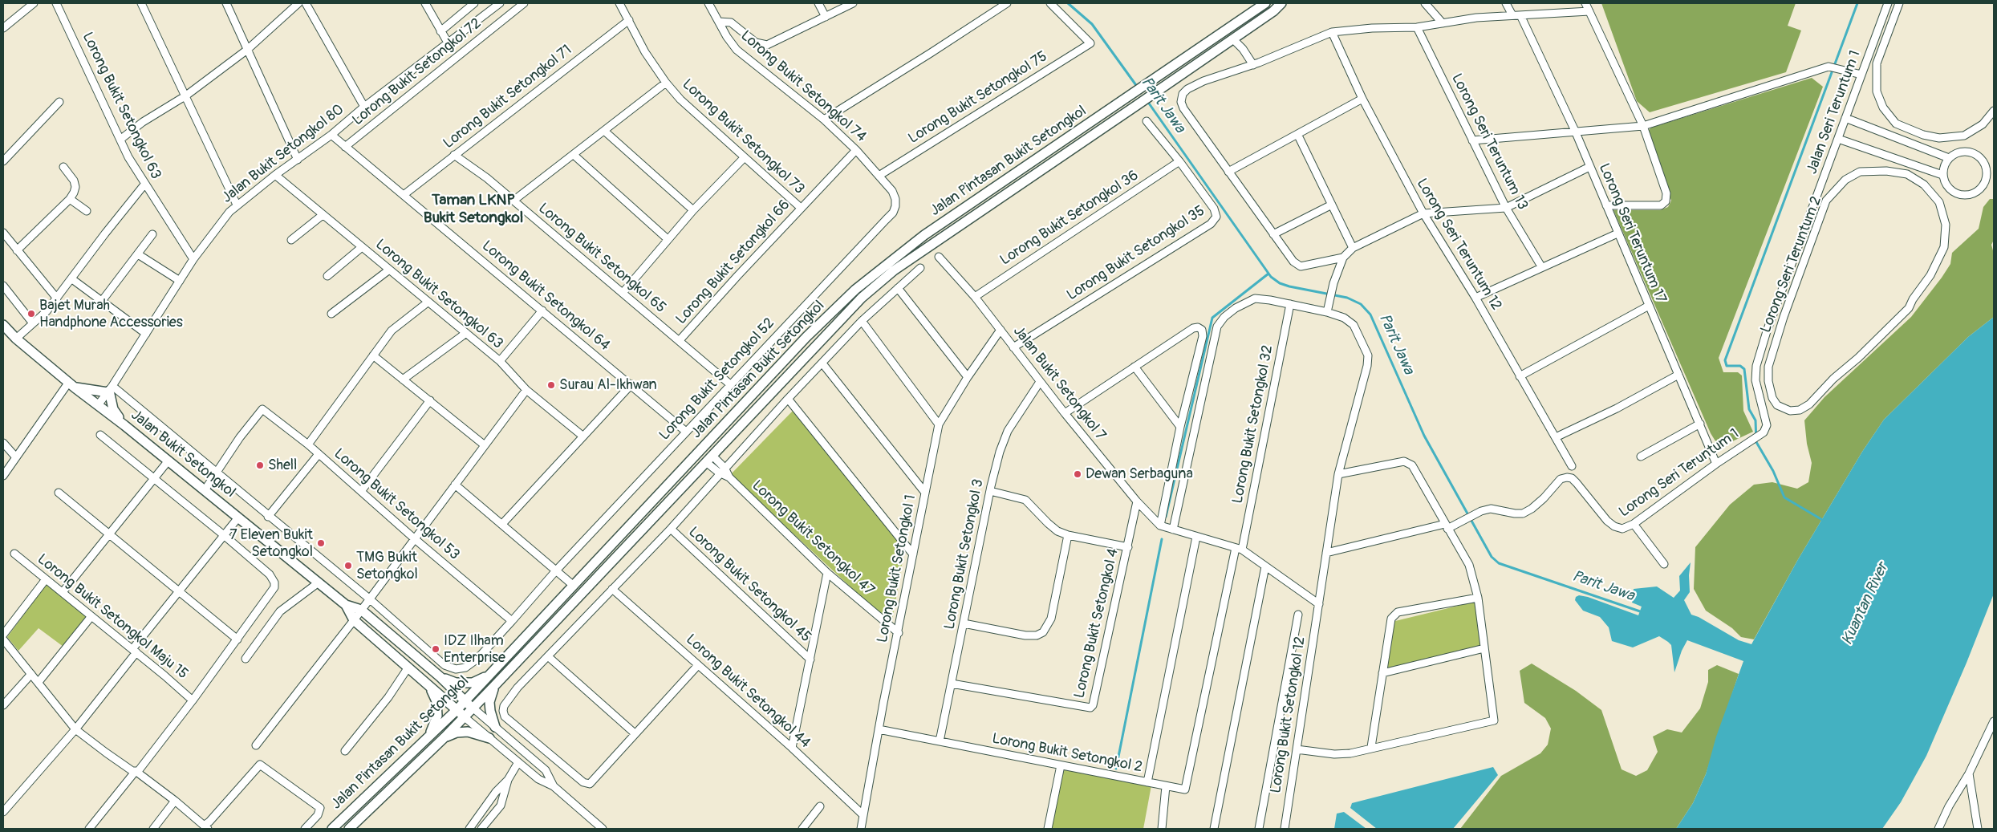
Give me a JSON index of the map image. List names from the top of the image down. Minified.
{"streets":{"main road":["Jalan Pintasan Bukit Setongkol","Jalan Bukit Setongkol"],"street":["Lorong Bukit Setongkol 72","Lorong Bukit Setongkol 74","Lorong Bukit Setongkol 71","Lorong Bukit Setongkol 75","Lorong Bukit Setongkol 63","Jalan Seri Teruntum 1","Lorong Bukit Setongkol 73","Lorong Seri Teruntum 13","Jalan Bukit Setongkol 80","Lorong Bukit Setongkol 36","Lorong Seri Teruntum 17","Lorong Seri Teruntum 12","Lorong Bukit Setongkol 35","Lorong Bukit Setongkol 65","Lorong Bukit Setongkol 66","Lorong Seri Teruntum 2","Lorong Bukit Setongkol 64","Lorong Bukit Setongkol 52","Jalan Bukit Setongkol 7","Lorong Bukit Setongkol 32","Lorong Seri Teruntum 1","Lorong Bukit Setongkol 53","Lorong Bukit Setongkol 47","Lorong Bukit Setongkol 3","Lorong Bukit Setongkol 1","Lorong Bukit Setongkol 45","Lorong Bukit Setongkol Maju 15","Lorong Bukit Setongkol 4","Lorong Bukit Setongkol 44","Lorong Bukit Setongkol 12","Lorong Bukit Setongkol 2"]},"crossings":[["Lorong Bukit Setongkol 72","Lorong Bukit Setongkol 64"],["Lorong Bukit Setongkol 74","Lorong Bukit Setongkol 75"],["Lorong Bukit Setongkol 74","Lorong Bukit Setongkol 66"],["Lorong Bukit Setongkol 74","Lorong Bukit Setongkol 52"],["Lorong Bukit Setongkol 71","Lorong Bukit Setongkol 73"],["Lorong Bukit Setongkol 71","Lorong Bukit Setongkol 65"],["Lorong Bukit Setongkol 71","Lorong Bukit Setongkol 64"],["Lorong Bukit Setongkol 63","Jalan Bukit Setongkol 80"],["Jalan Seri Teruntum 1","Lorong Seri Teruntum 1"],["Lorong Bukit Setongkol 73","Lorong Bukit Setongkol 66"],["Jalan Bukit Setongkol 80","Lorong Bukit Setongkol 64"],["Jalan Bukit Setongkol 80","Lorong Bukit Setongkol 52"],["Jalan Bukit Setongkol 80","Jalan Bukit Setongkol"],["Jalan Pintasan Bukit Setongkol","Jalan Bukit Setongkol"],["Jalan Pintasan Bukit Setongkol","Lorong Bukit Setongkol 47"],["Lorong Bukit Setongkol 36","Lorong Bukit Setongkol 35"],["Lorong Bukit Setongkol 36","Jalan Bukit Setongkol 7"],["Lorong Seri Teruntum 17","Lorong Seri Teruntum 1"],["Lorong Bukit Setongkol 35","Jalan Bukit Setongkol 7"],["Lorong Bukit Setongkol 65","Lorong Bukit Setongkol 66"],["Lorong Bukit Setongkol 65","Lorong Bukit Setongkol 52"],["Lorong Bukit Setongkol 64","Lorong Bukit Setongkol 52"],["Lorong Bukit Setongkol 52","Lorong Bukit Setongkol 53"],["Jalan Bukit Setongkol 7","Lorong Bukit Setongkol 3"],["Jalan Bukit Setongkol 7","Lorong Bukit Setongkol 1"],["Jalan Bukit Setongkol 7","Lorong Bukit Setongkol 4"],["Lorong Bukit Setongkol 32","Lorong Bukit Setongkol 12"],["Lorong Bukit Setongkol 47","Lorong Bukit Setongkol 1"],["Lorong Bukit Setongkol 3","Lorong Bukit Setongkol 4"],["Lorong Bukit Setongkol 3","Lorong Bukit Setongkol 2"],["Lorong Bukit Setongkol 1","Lorong Bukit Setongkol 44"],["Lorong Bukit Setongkol 1","Lorong Bukit Setongkol 2"]],"districts":["Taman LKNP Bukit Setongkol"],"water":["Parit Jawa","Kuantan River"],"places":["Bajet Murah Handphone Accessories","Surau Al-Ikhwan","Shell","Dewan Serbaguna","7 Eleven Bukit Setongkol","TMG Bukit Setongkol","IDZ Ilham Enterprise"]}
